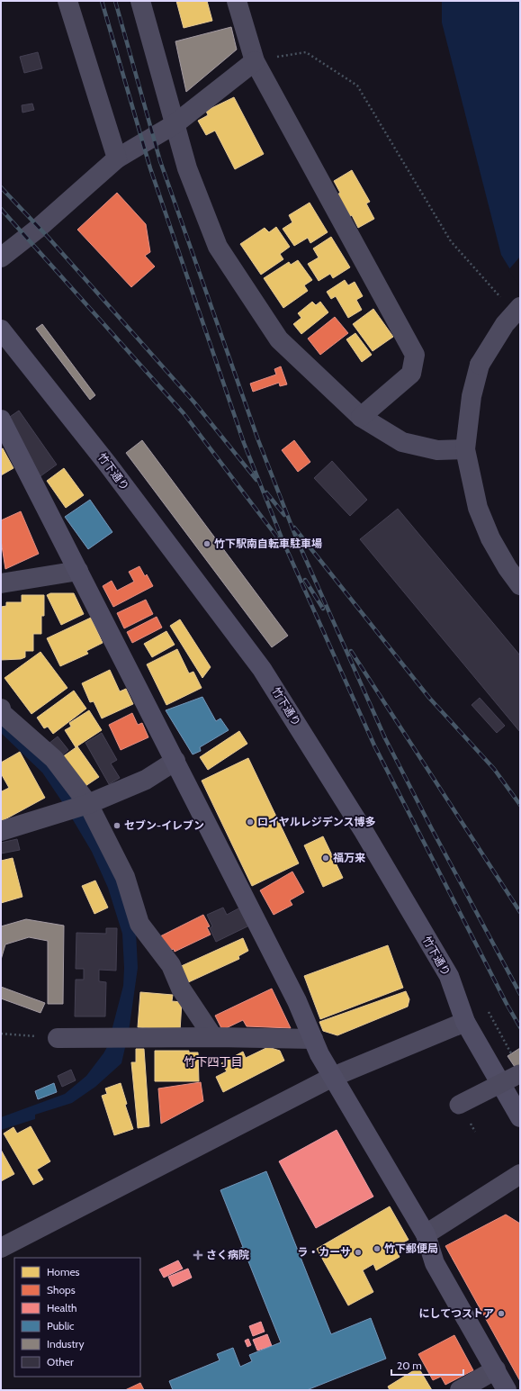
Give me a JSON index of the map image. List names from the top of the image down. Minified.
{"streets":{"main road":["竹下通り"]},"districts":["竹下四丁目"],"places":{"other":["竹下駅南自転車駐車場","ロイヤルレジデンス博多","セブン-イレブン","福万来","竹下郵便局","ラ・カーサ","にしてつストア"],"health":["さく病院"]},"legend":["Homes","Shops","Health","Public","Industry","Other"],"scale_bar":"20 m"}
